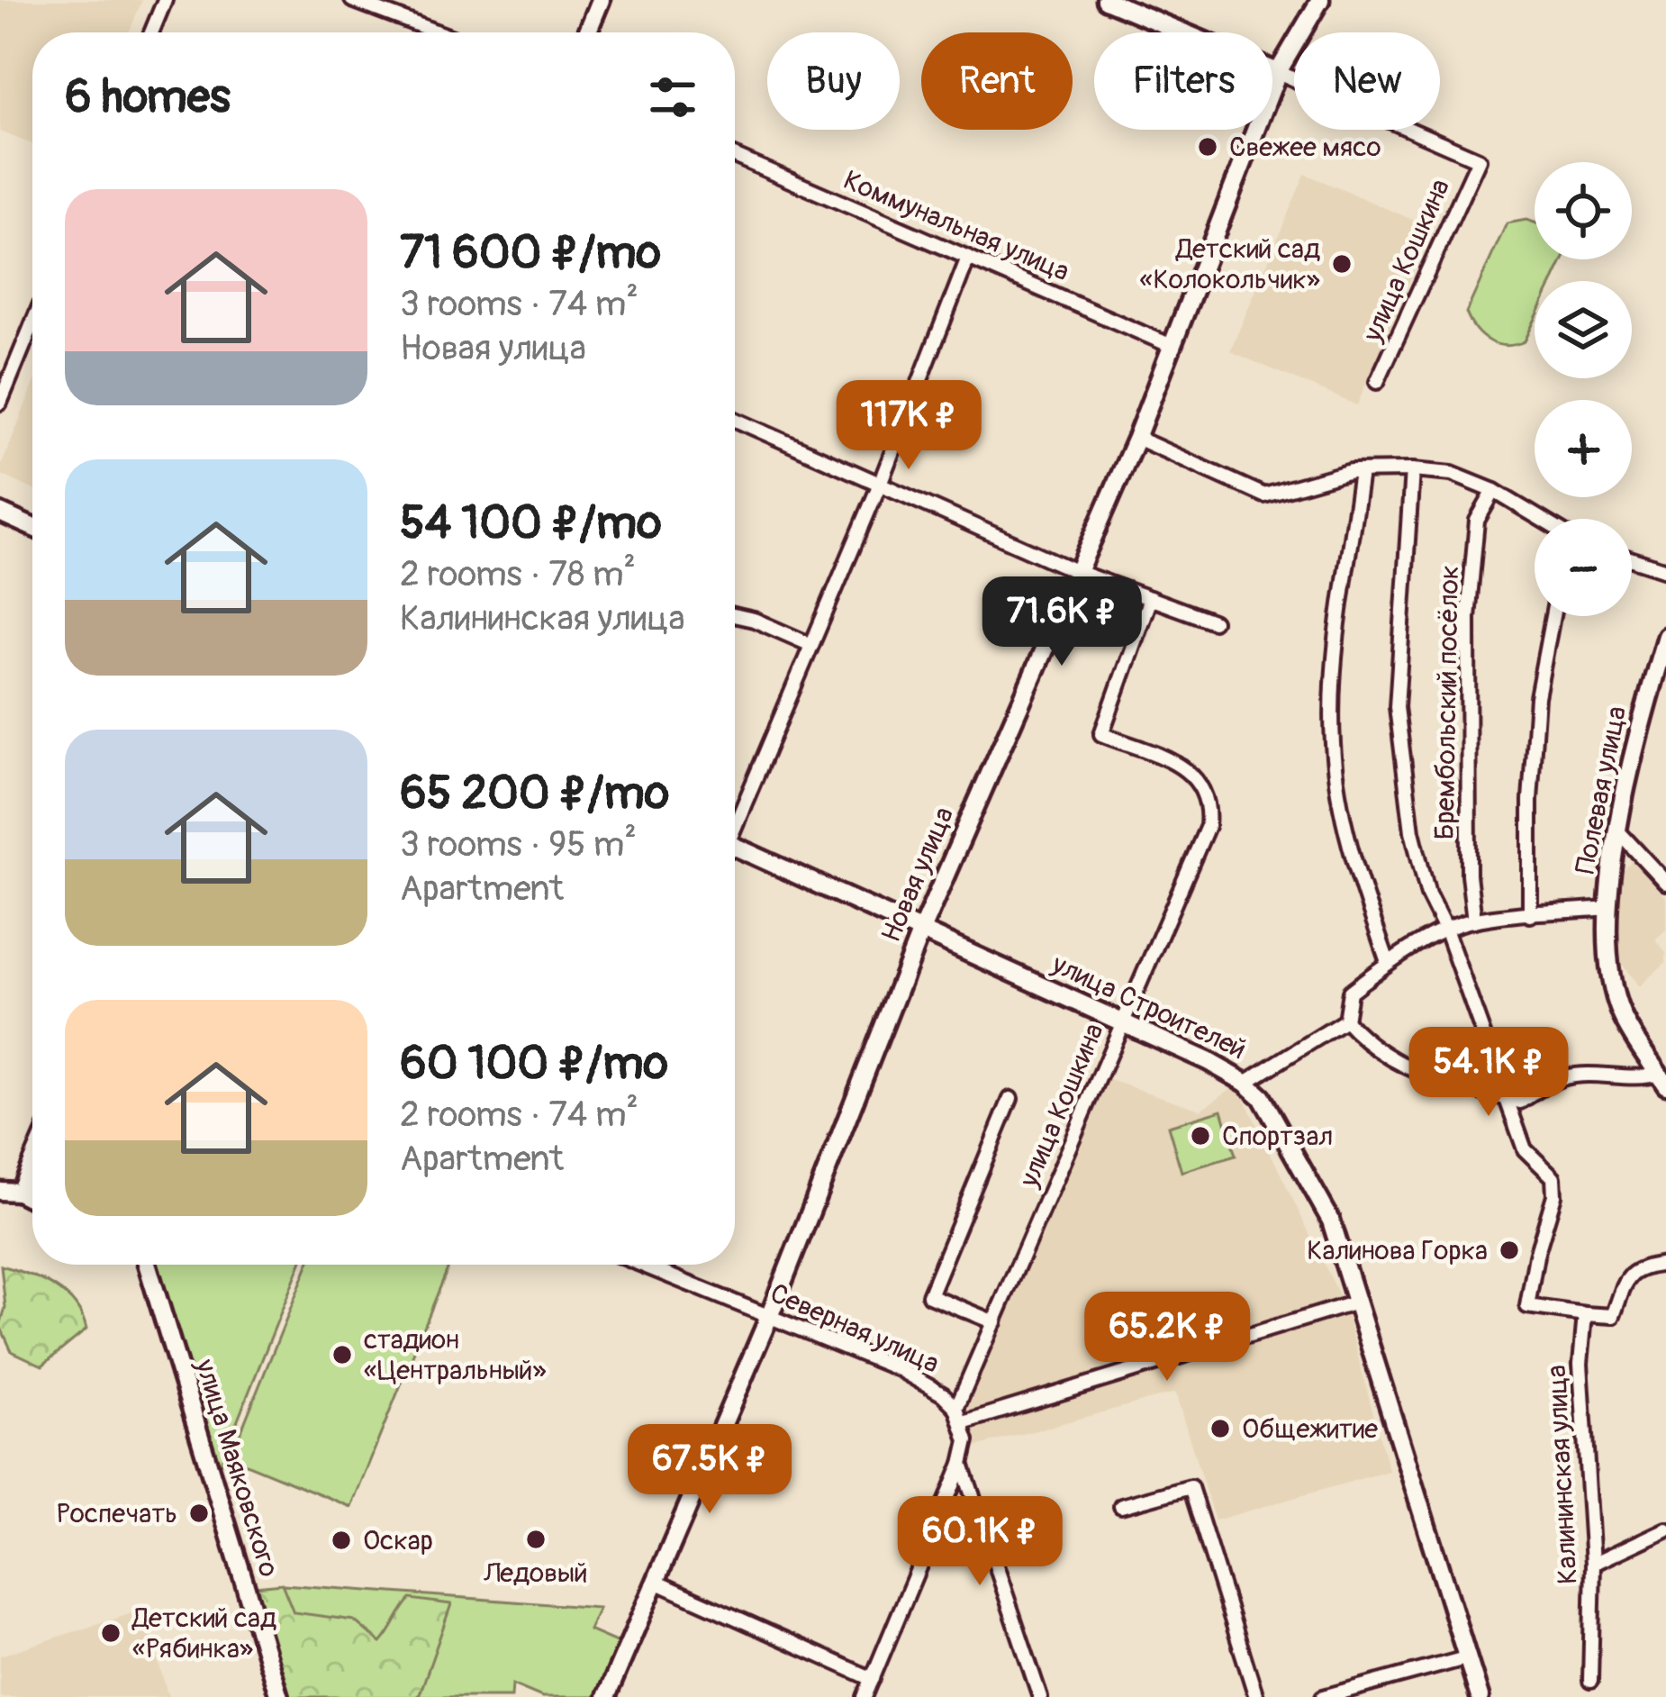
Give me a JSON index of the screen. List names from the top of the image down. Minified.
{"streets":{"street":["Коммунальная улица","улица Кошкина","Брембольский посёлок","Полевая улица","Новая улица","улица Строителей","Северная улица","улица Маяковского","Калининская улица"]},"crossings":[["Коммунальная улица","Новая улица"],["улица Кошкина","Новая улица"],["улица Кошкина","улица Строителей"],["улица Кошкина","Северная улица"],["Новая улица","улица Строителей"],["Новая улица","Северная улица"]],"places":["Свежее мясо","Детский сад «Колокольчик»","Спортзал","Калинова Горка","стадион «Центральный»","Общежитие","Роспечать","Ледовый","Оскар","Детский сад «Рябинка»"],"page":{"chip":["Buy","Rent","Filters","New"],"heading":"6 homes","map_buttons":["+","−"],"list":[{"name":"71 600 ₽/mo","note":"3 rooms · 74 m² · Новая улица"},{"name":"54 100 ₽/mo","note":"2 rooms · 78 m² · Калининская улица"},{"name":"65 200 ₽/mo","note":"3 rooms · 95 m² · Apartment"},{"name":"60 100 ₽/mo","note":"2 rooms · 74 m² · Apartment"}],"price":["117K ₽","71.6K ₽","54.1K ₽","65.2K ₽","67.5K ₽","60.1K ₽"]}}
